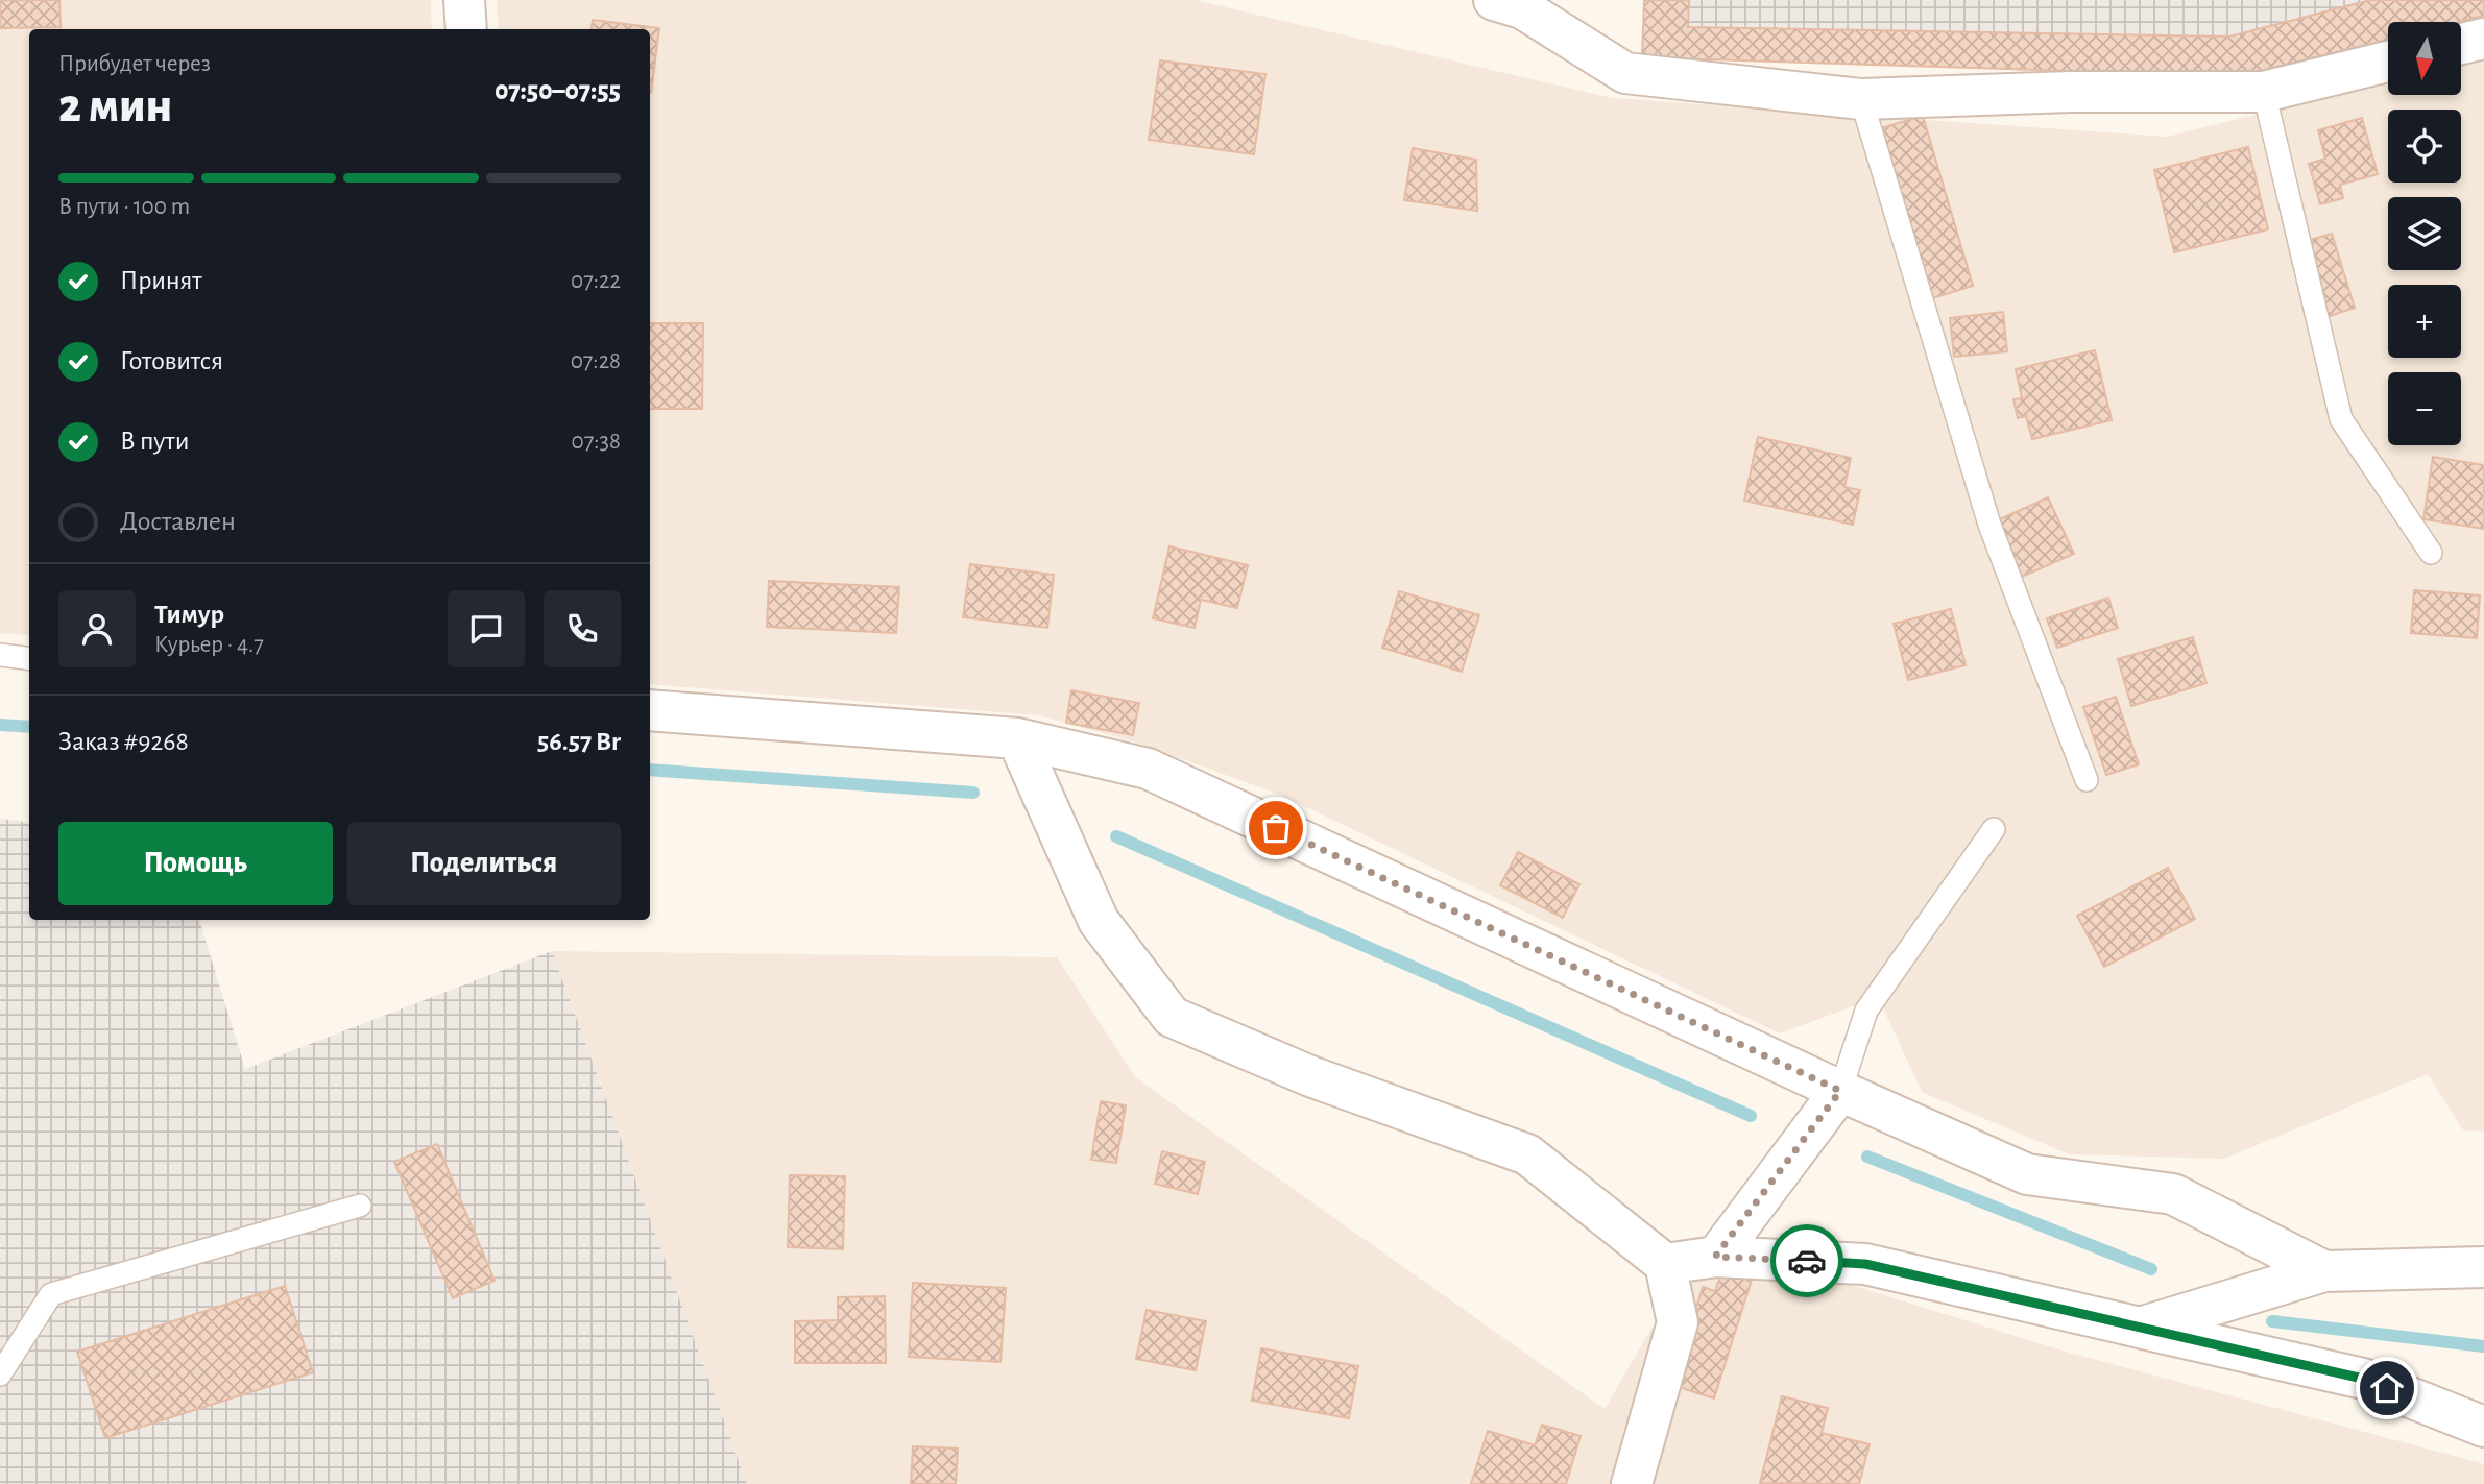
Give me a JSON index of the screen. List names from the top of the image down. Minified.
{"north":"bottom","page":{"map_buttons":["+","−"],"heading":["2 мин","Прибудет через","07:50–07:55"],"panel":["Тимур","Курьер · 4.7","Заказ #9268","56.57 Br"],"bar":"В пути · 100 m","list":[["Принят","07:22"],["Готовится","07:28"],["В пути","07:38"],"Доставлен"],"buttons":["Помощь","Поделиться"]}}
